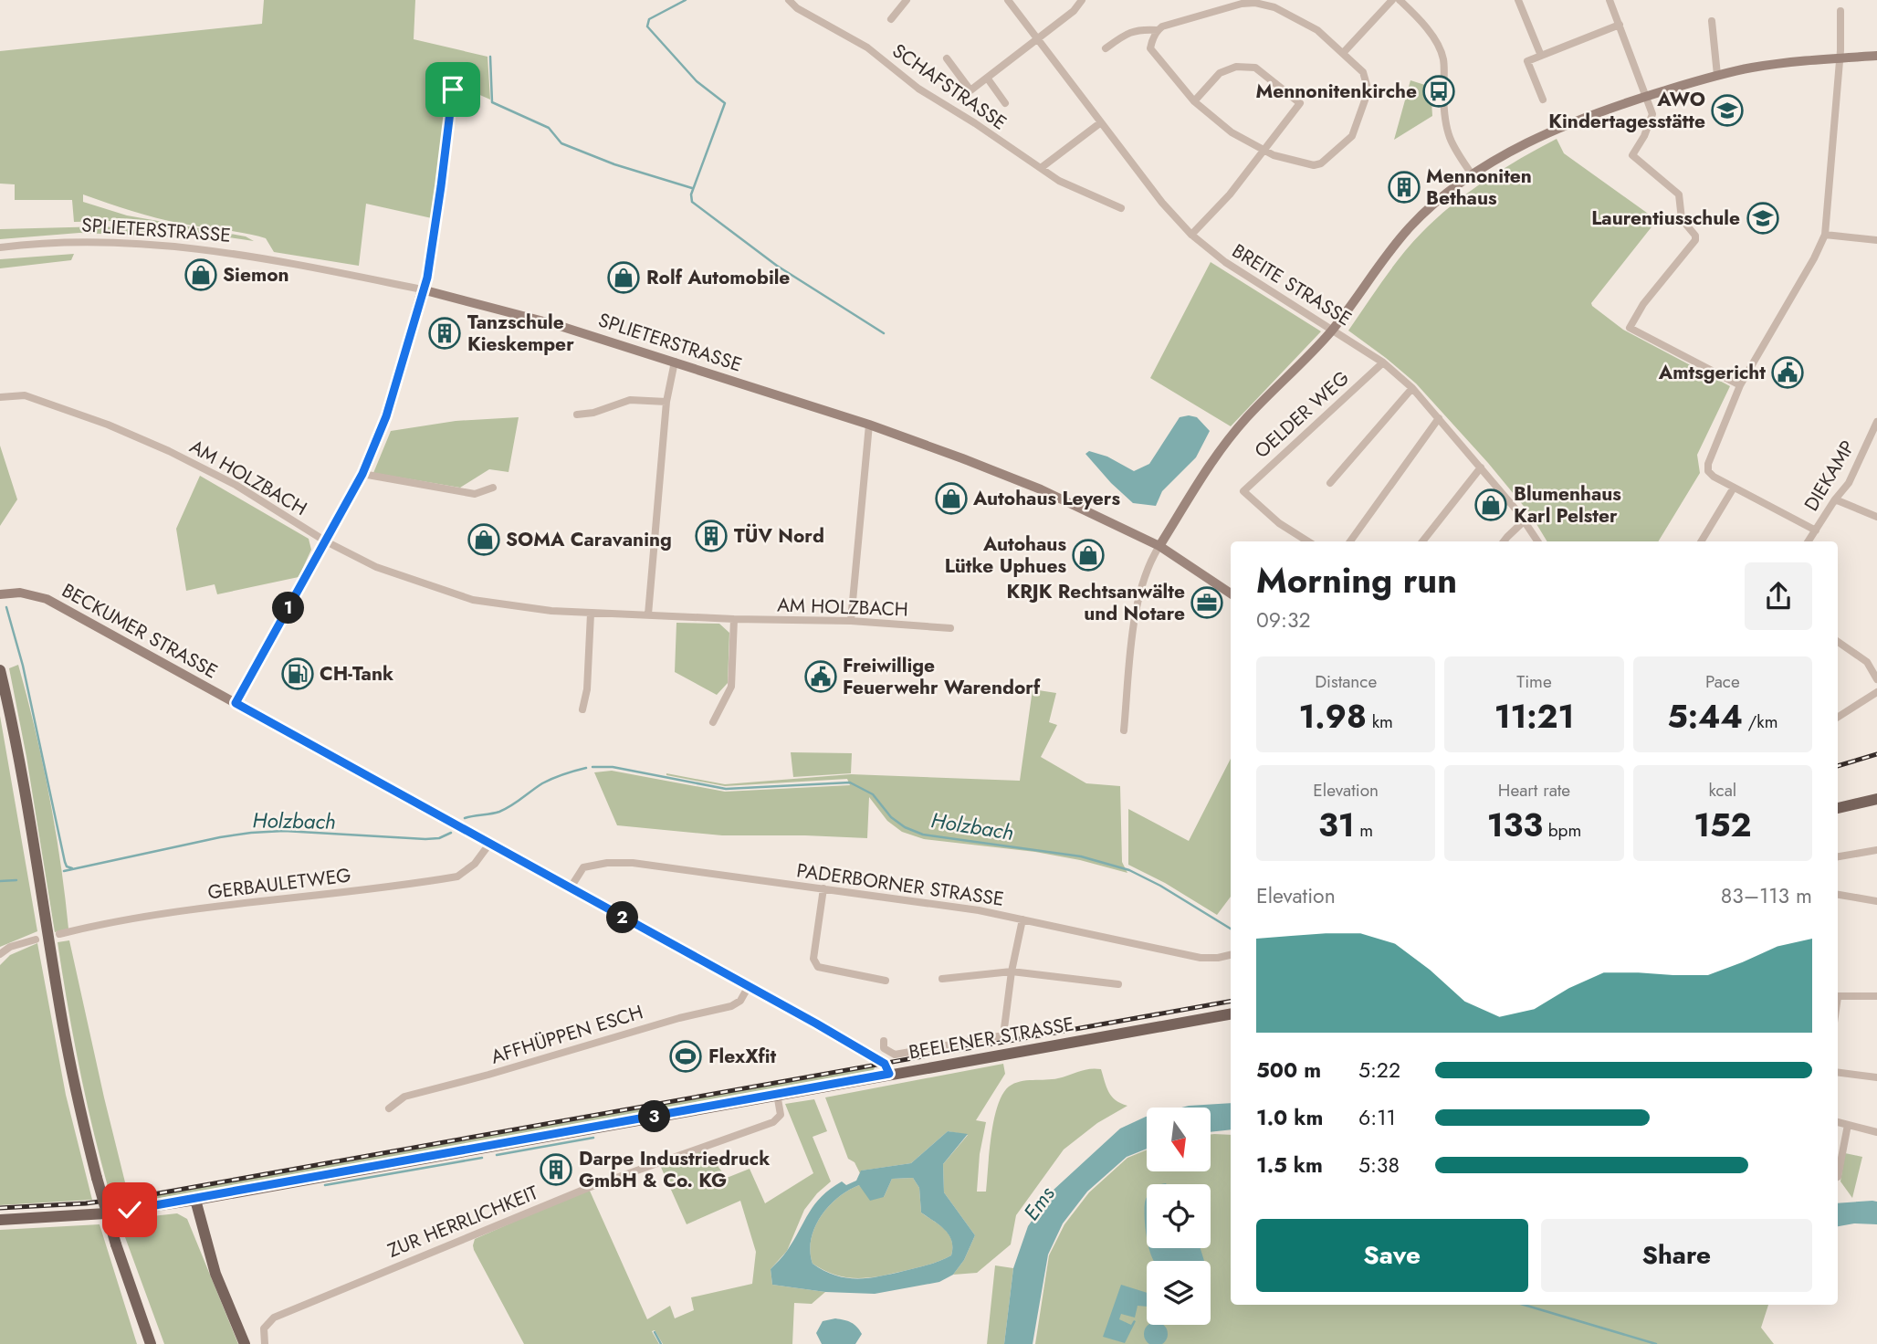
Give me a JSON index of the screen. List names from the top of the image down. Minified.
{"streets":{"main road":["BEELENER STRASSE"],"street":["SCHAFSTRASSE","SPLIETERSTRASSE","BREITE STRASSE","OELDER WEG","DIEKAMP","AM HOLZBACH","BECKUMER STRASSE","GERBAULETWEG","PADERBORNER STRASSE","AFFHÜPPEN ESCH","ZUR HERRLICHKEIT"]},"crossings":[["BREITE STRASSE","OELDER WEG"],["BECKUMER STRASSE","GERBAULETWEG"],["BECKUMER STRASSE","PADERBORNER STRASSE"],["BECKUMER STRASSE","AFFHÜPPEN ESCH"],["BECKUMER STRASSE","BEELENER STRASSE"],["BEELENER STRASSE","ZUR HERRLICHKEIT"]],"water":["Holzbach","Ems"],"places":{"bus stop":["Mennonitenkirche"],"school or university":["AWO Kindertagesstätte","Laurentiusschule"],"building":["Mennoniten Bethaus","Tanzschule Kieskemper","TÜV Nord","Darpe Industriedruck GmbH & Co. KG"],"shop":["Siemon","Rolf Automobile","Autohaus Leyers","Blumenhaus Karl Pelster","SOMA Caravaning","Autohaus Lütke Uphues"],"public building":["Amtsgericht","Freiwillige Feuerwehr Warendorf"],"office":["KRJK Rechtsanwälte und Notare"],"fuel station":["CH-Tank"],"sports":["FlexXfit"]},"north":"bottom","page":{"heading":["Morning run","09:32"],"pins":["1","2","3"],"stats":[["Distance","1.98 km"],["Time","11:21"],["Pace","5:44 /km"],["Elevation","31 m"],["Heart rate","133 bpm"],["kcal","152"]],"chart":["Elevation","83–113 m"],"list":[{"name":"500 m","note":"5:22"},{"name":"1.0 km","note":"6:11"},{"name":"1.5 km","note":"5:38"}],"buttons":["Save","Share"]}}
